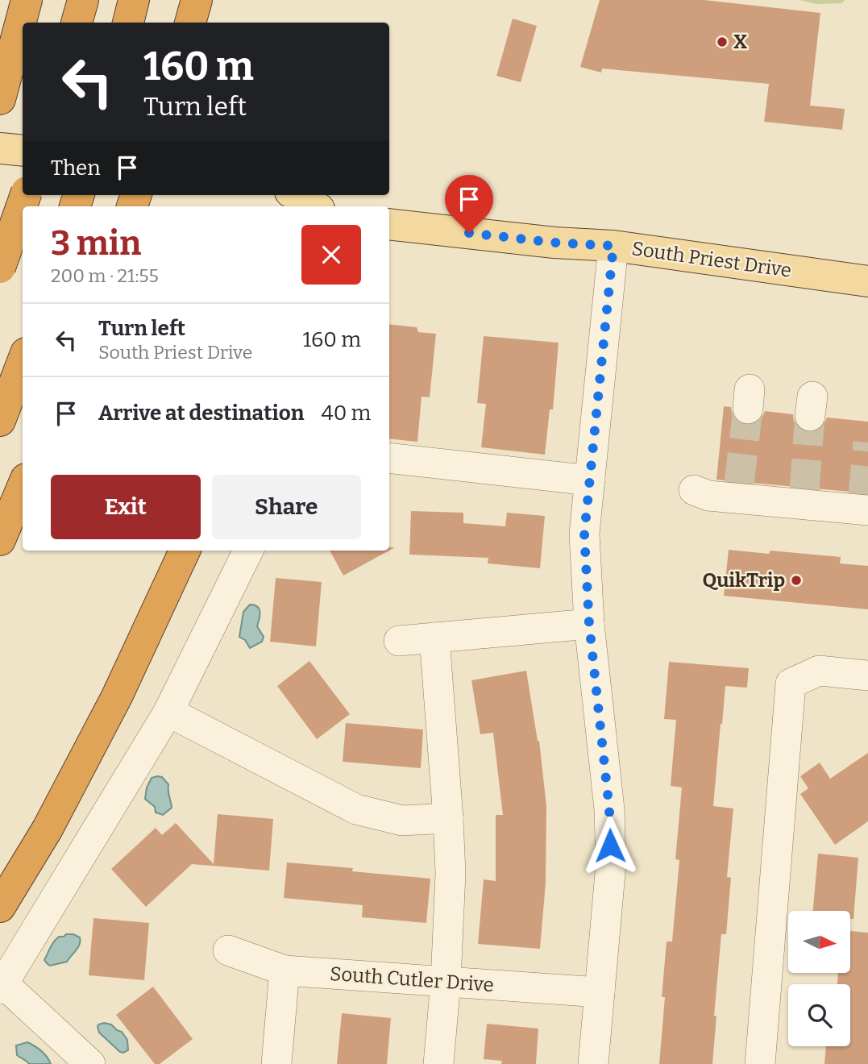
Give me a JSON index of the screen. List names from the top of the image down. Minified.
{"streets":{"main road":["South Priest Drive"],"street":["South Cutler Drive"]},"places":["X","QuikTrip"],"north":"right","page":{"turn":["160 m","Turn left"],"then":"Then","heading":["3 min","200 m · 21:55"],"list":[{"name":"Turn left","note":"South Priest Drive","value":"160 m"},{"name":"Arrive at destination","value":"40 m"}],"buttons":["Exit","Share"]}}
